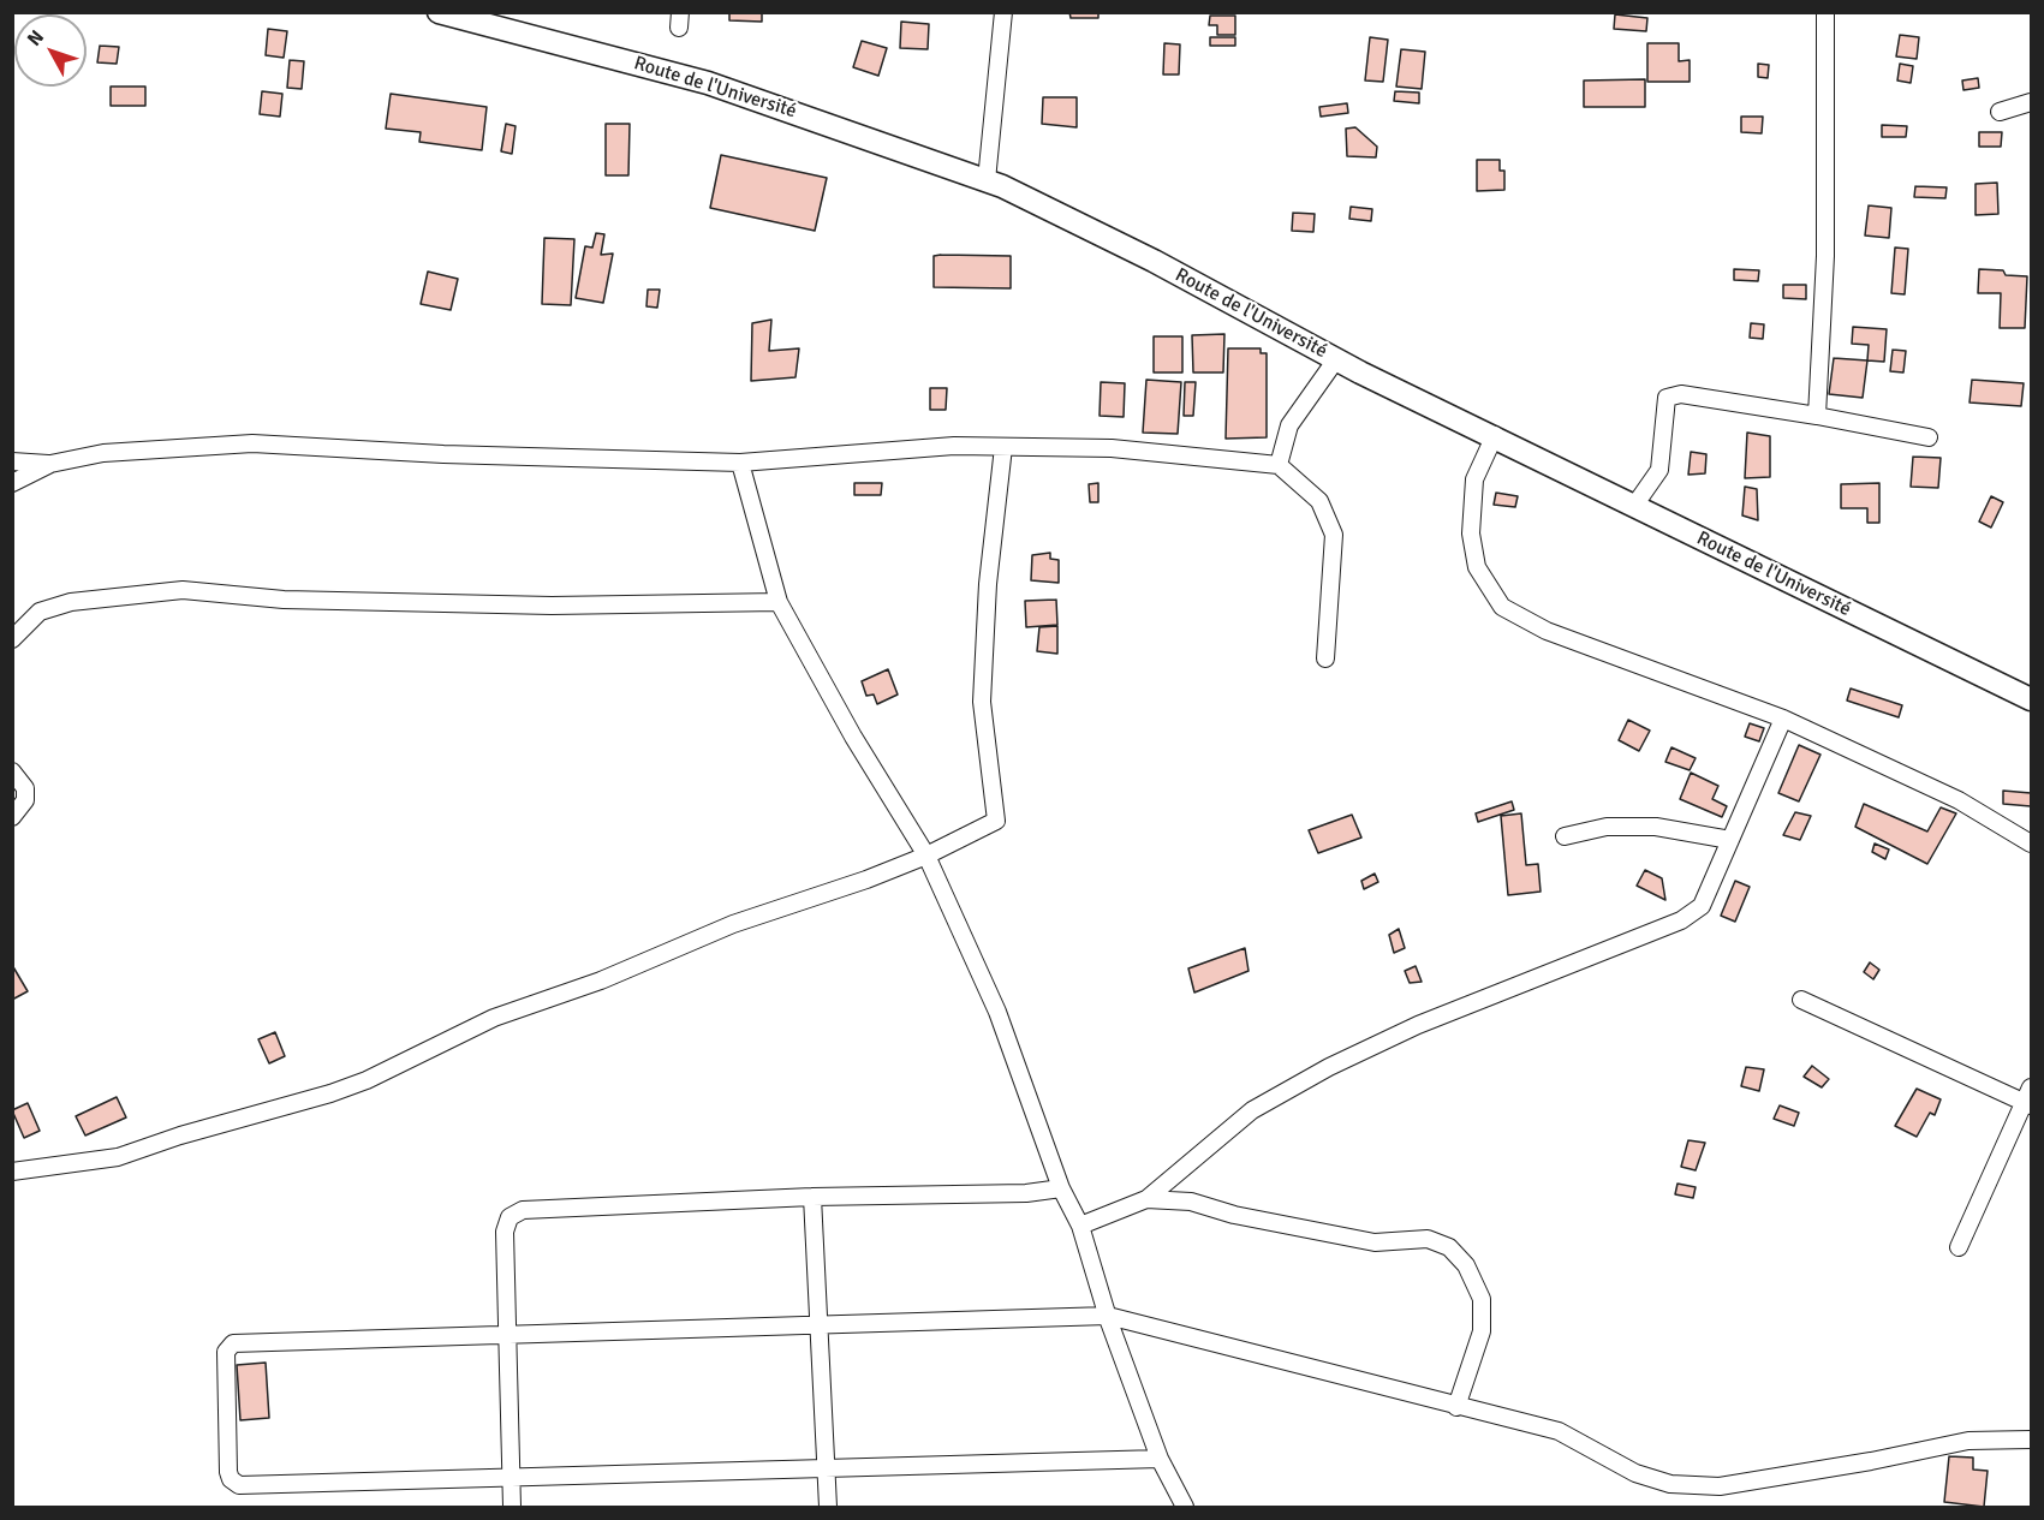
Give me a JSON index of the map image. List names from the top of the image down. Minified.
{"streets":{"street":["Route de l'Université"]},"north":"top left"}
